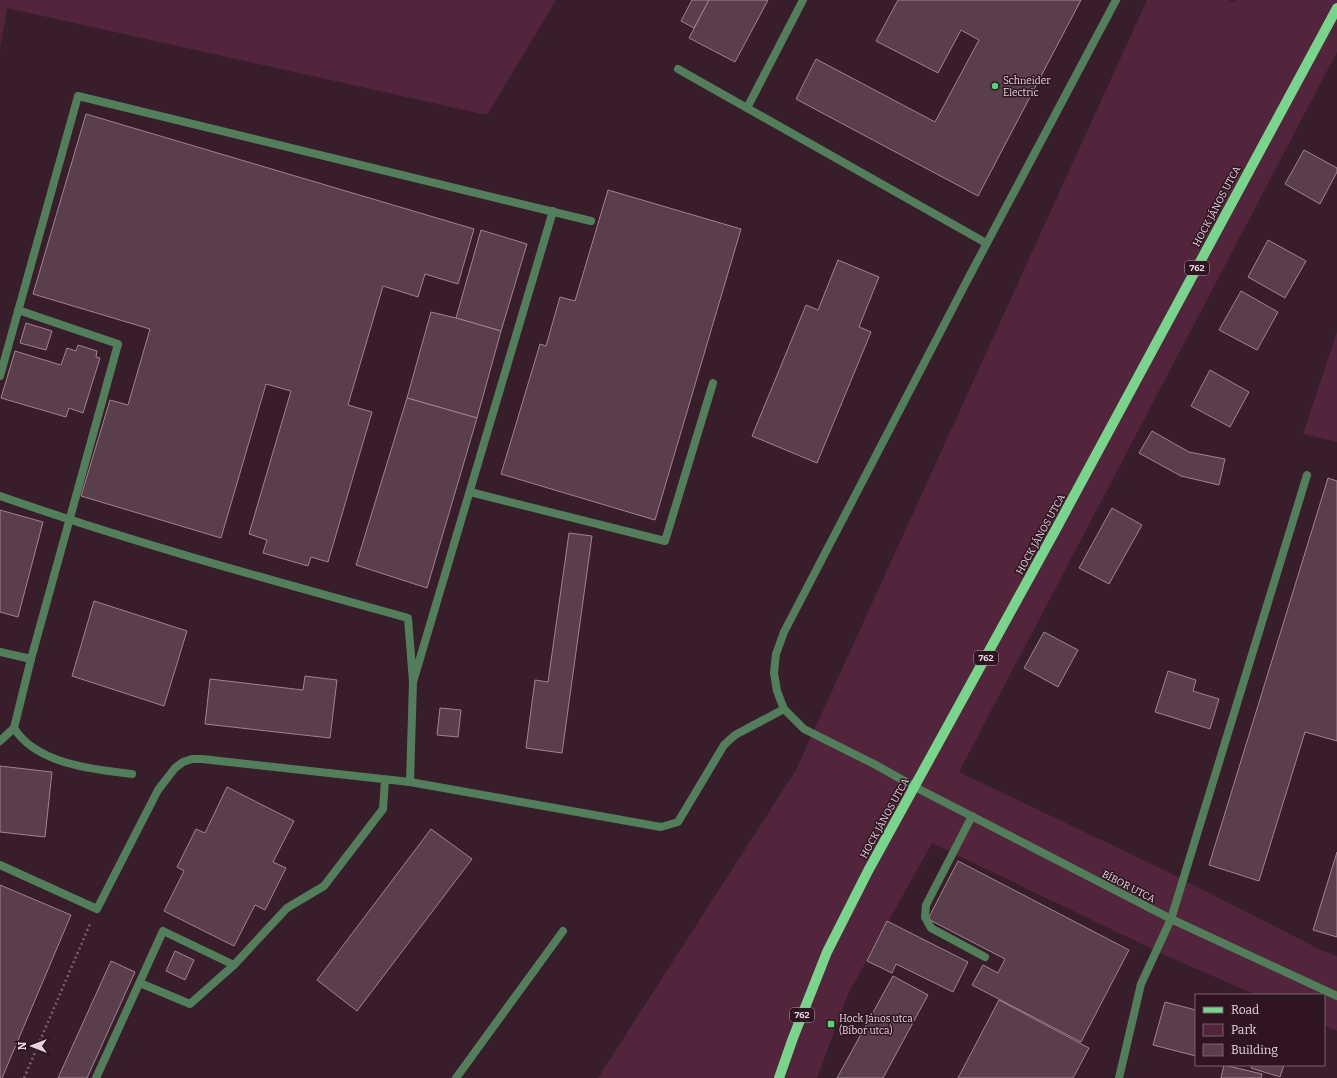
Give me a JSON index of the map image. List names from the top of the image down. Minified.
{"streets":{"main road":["HOCK JÁNOS UTCA","762"],"street":["BÍBOR UTCA"]},"crossings":[["HOCK JÁNOS UTCA","BÍBOR UTCA"]],"places":{"other":["Schneider Electric"],"transit":["Hock János utca (Bíbor utca)"]},"legend":["Road","Park","Building"],"north":"left"}
